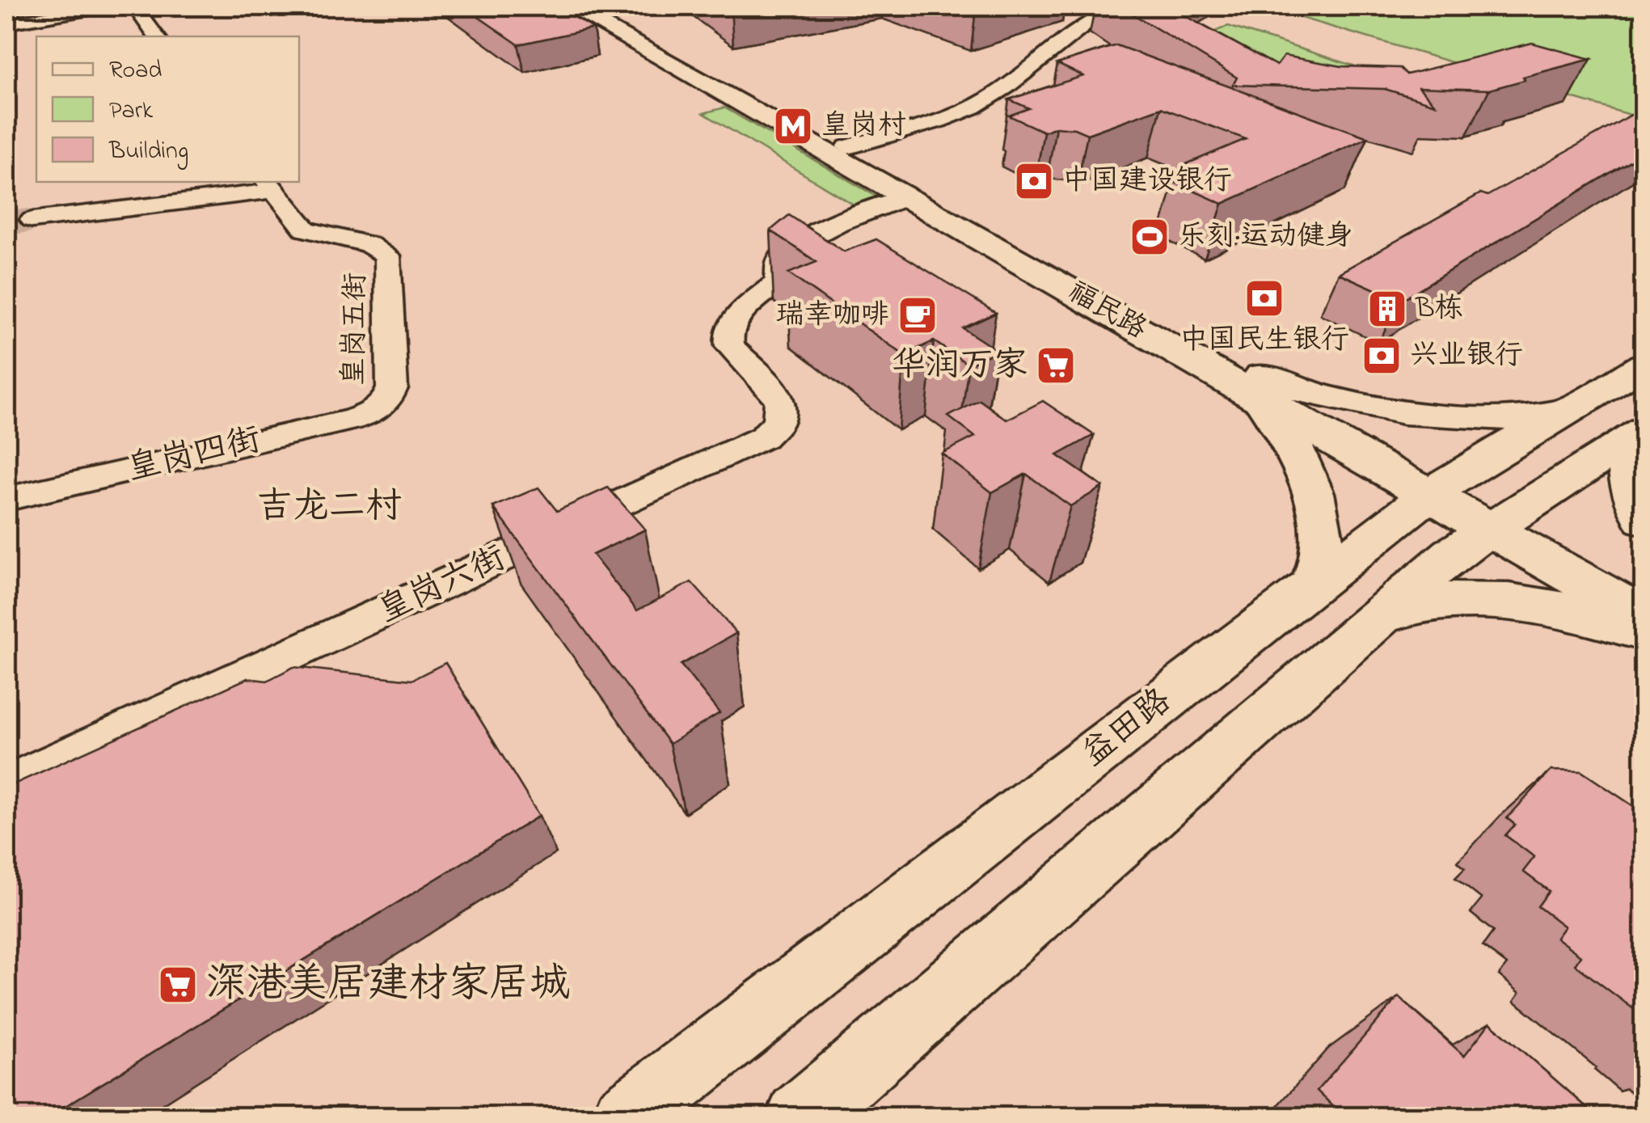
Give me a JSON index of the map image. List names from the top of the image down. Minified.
{"streets":{"main road":["福民路","益田路"],"street":["皇岗五街","皇岗四街","皇岗六街"]},"crossings":[["福民路","皇岗六街"],["福民路","益田路"],["皇岗五街","皇岗四街"]],"districts":["吉龙二村"],"places":{"metro station":["皇岗村"],"bank":["中国建设银行","中国民生银行","兴业银行"],"sports":["乐刻·运动健身"],"building":["B栋"],"cafe":["瑞幸咖啡"],"supermarket":["华润万家","深港美居建材家居城"]},"legend":["Road","Park","Building"]}
